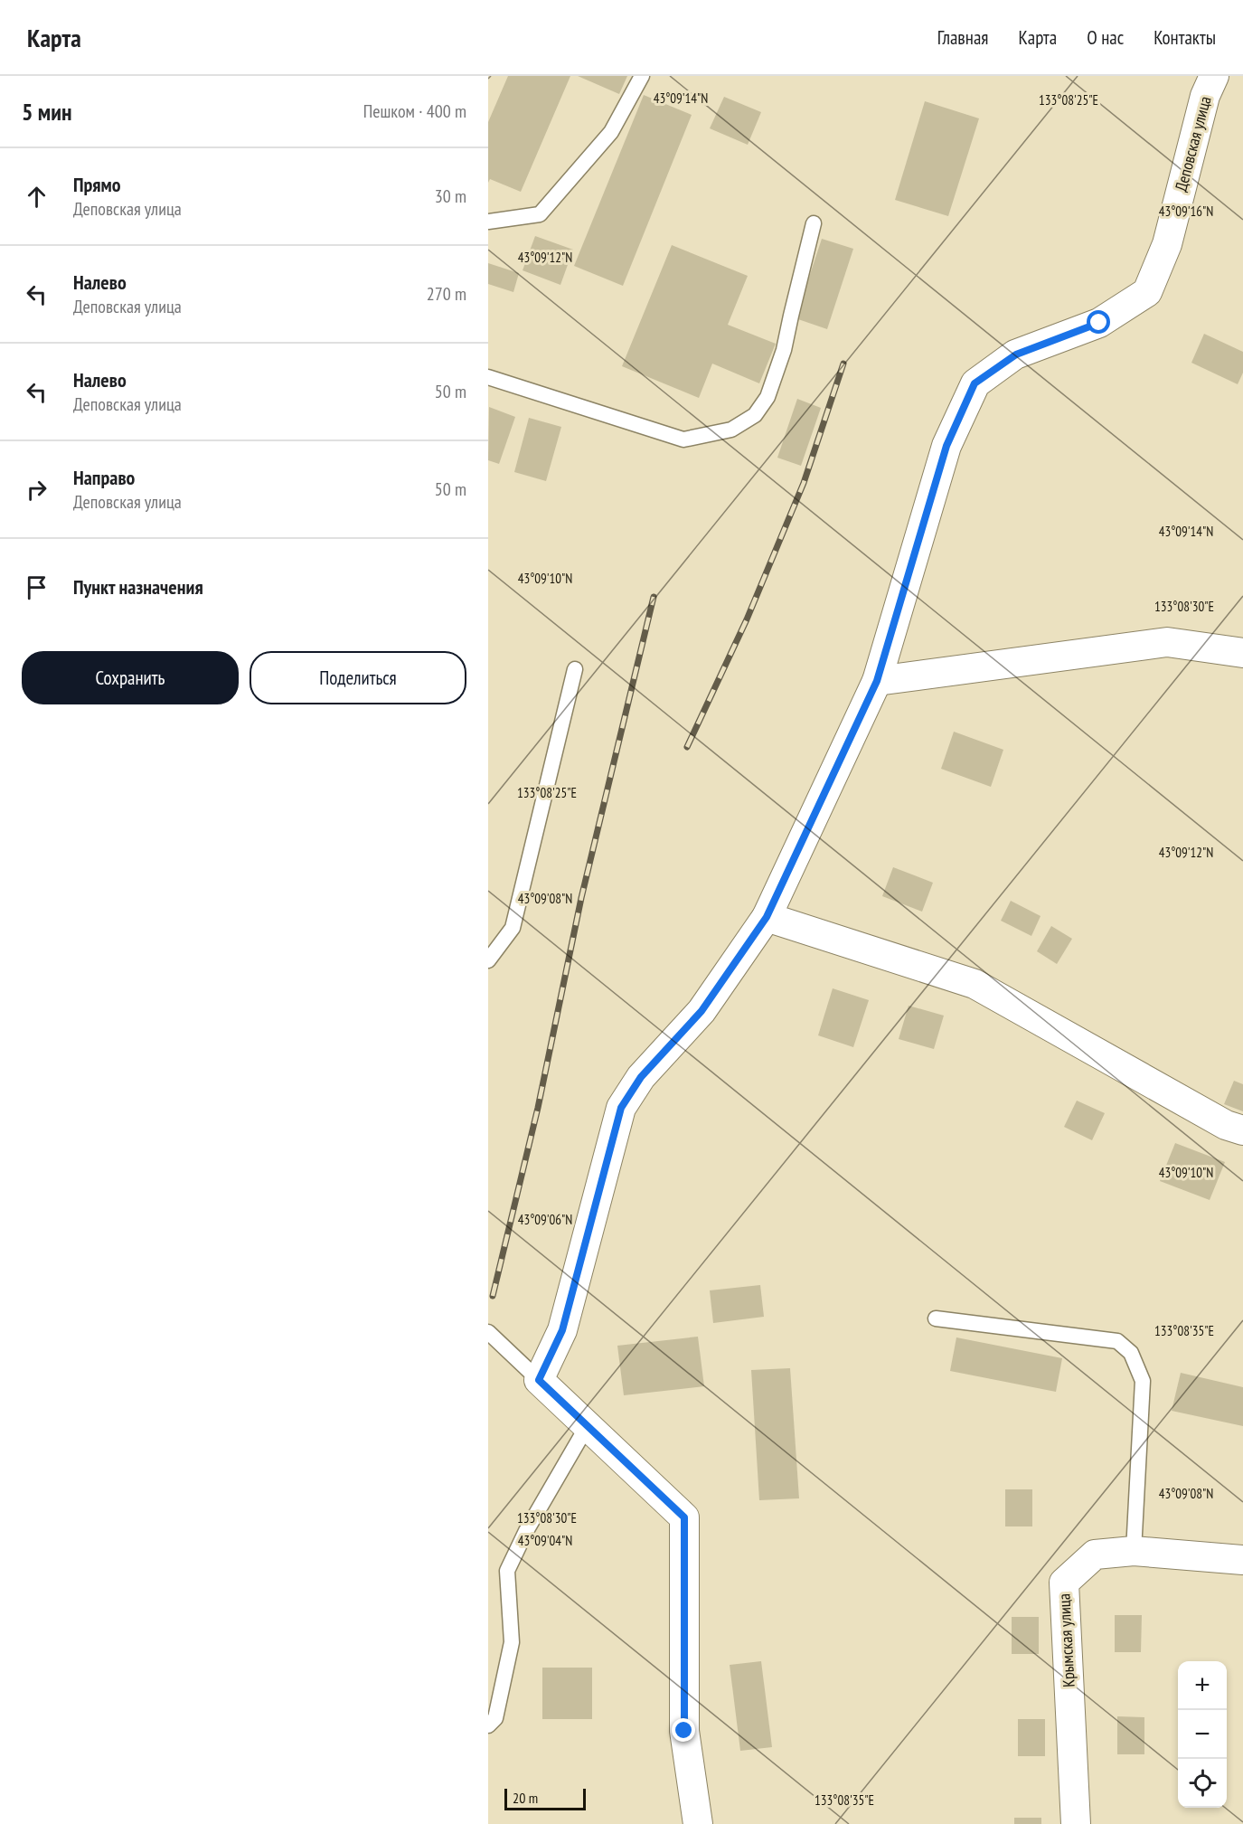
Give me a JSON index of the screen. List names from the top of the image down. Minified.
{"streets":{"street":["Деповская улица","Крымская улица"]},"scale_bar":"20 m","page":{"header":"Карта","nav":["Главная","Карта","О нас","Контакты"],"heading":["5 мин","Пешком · 400 m"],"list":[["Прямо","Деповская улица","30 m"],["Налево","Деповская улица","270 m"],["Налево","Деповская улица","50 m"],["Направо","Деповская улица","50 m"],"Пункт назначения"],"buttons":["Сохранить","Поделиться"],"map_buttons":["+","−"],"scale":"20 m"},"coordinates":["43°09'14\"N","133°08'25\"E","43°09'16\"N","43°09'12\"N","43°09'10\"N","133°08'30\"E","43°09'08\"N","43°09'06\"N","133°08'35\"E","43°09'04\"N"]}
